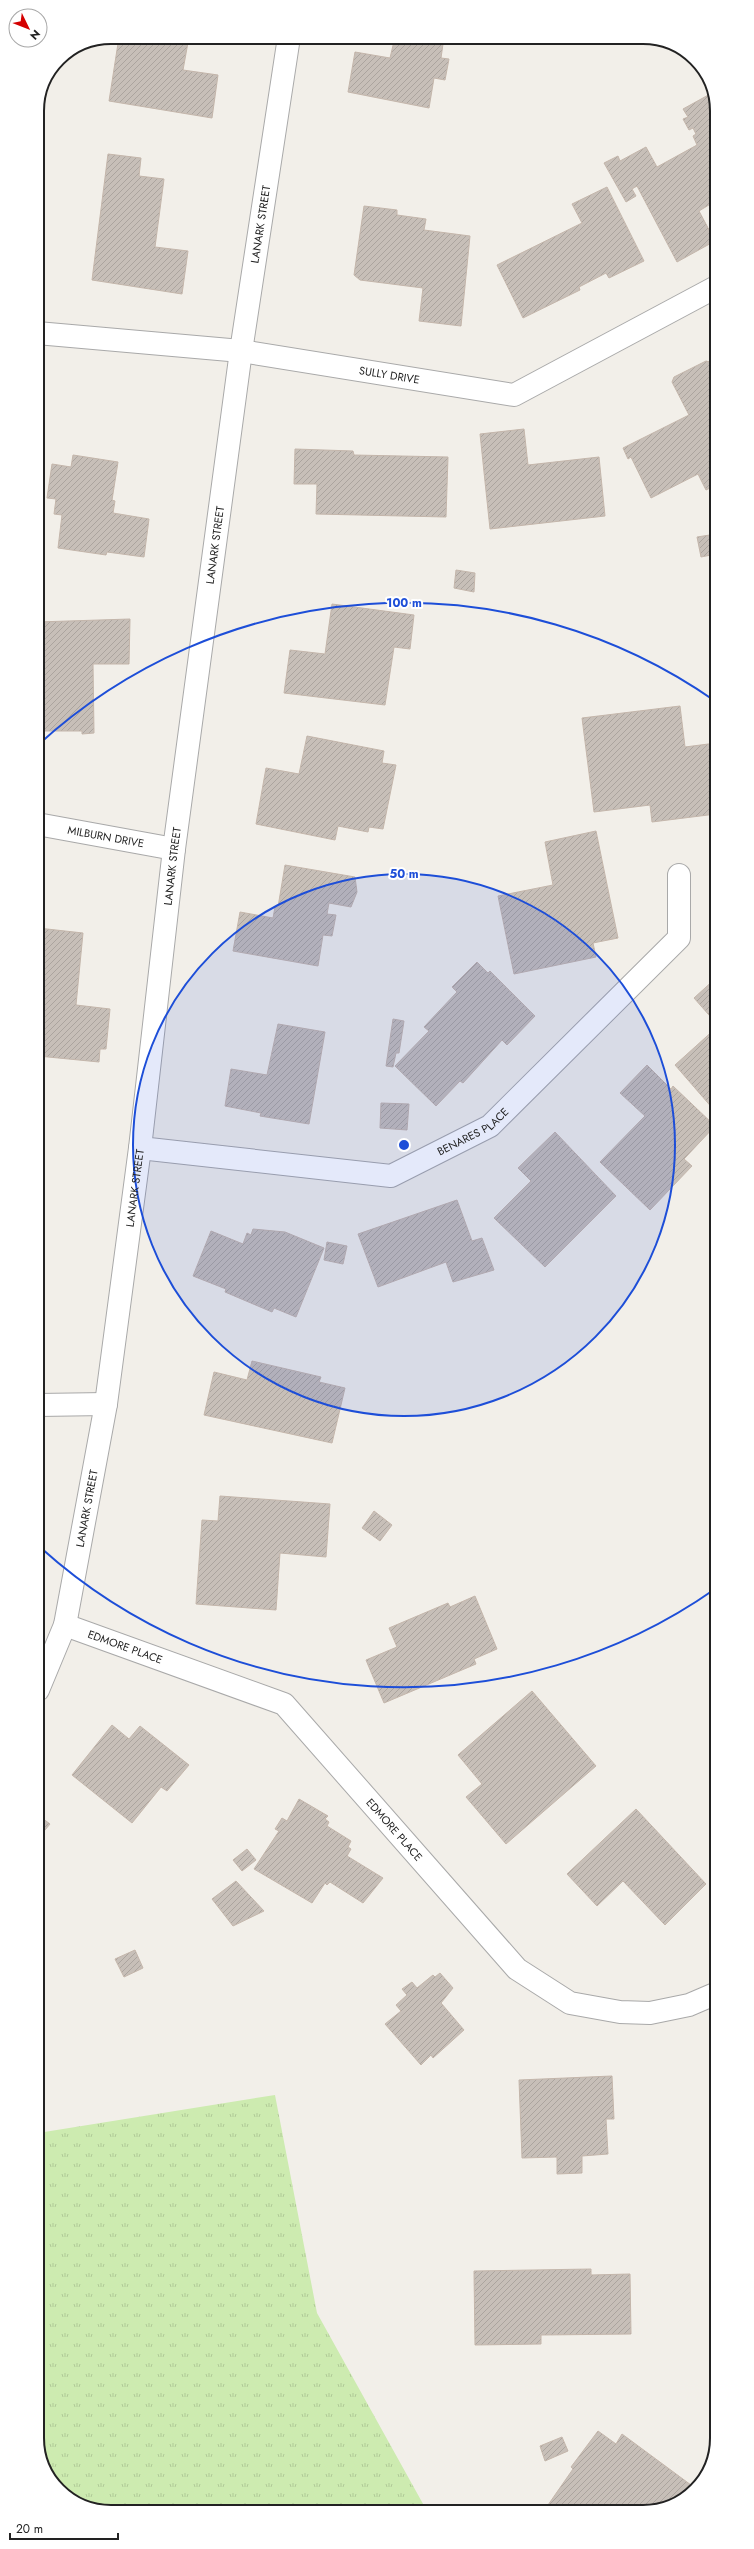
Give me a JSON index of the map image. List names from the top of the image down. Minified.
{"streets":{"street":["LANARK STREET","SULLY DRIVE","MILBURN DRIVE","BENARES PLACE","EDMORE PLACE"]},"crossings":[["LANARK STREET","SULLY DRIVE"],["LANARK STREET","MILBURN DRIVE"],["LANARK STREET","BENARES PLACE"],["LANARK STREET","EDMORE PLACE"]],"scale_bar":"20 m","north":"bottom right","rings":["100 m","50 m"]}
